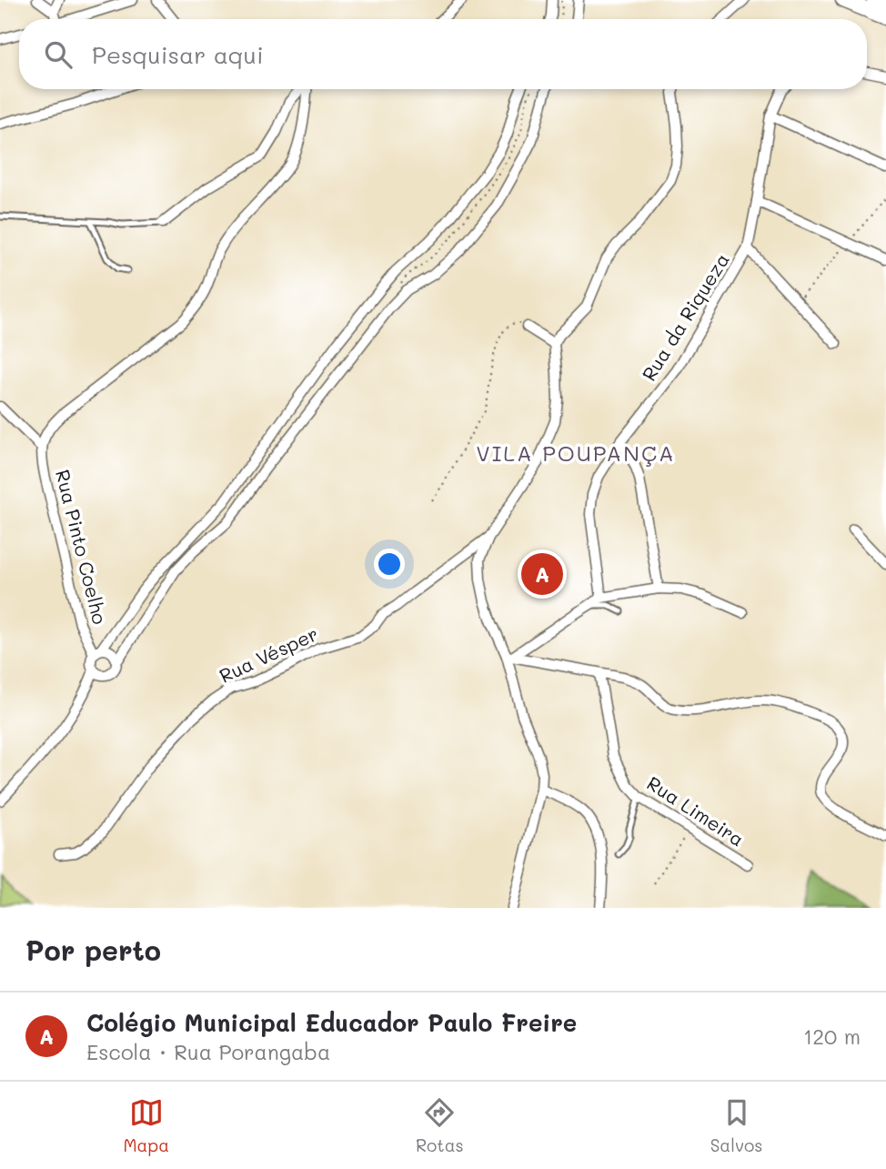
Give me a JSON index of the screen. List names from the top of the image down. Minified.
{"streets":{"street":["Rua da Riqueza","Rua Pinto Coelho","Rua Vésper","Rua Limeira"]},"districts":["VILA POUPANÇA"],"page":{"search":"Pesquisar aqui","pins":"A","heading":"Por perto","list":[{"mark":"A","name":"Colégio Municipal Educador Paulo Freire","note":"Escola · Rua Porangaba","value":"120 m"}],"nav":["Mapa","Rotas","Salvos"]}}
